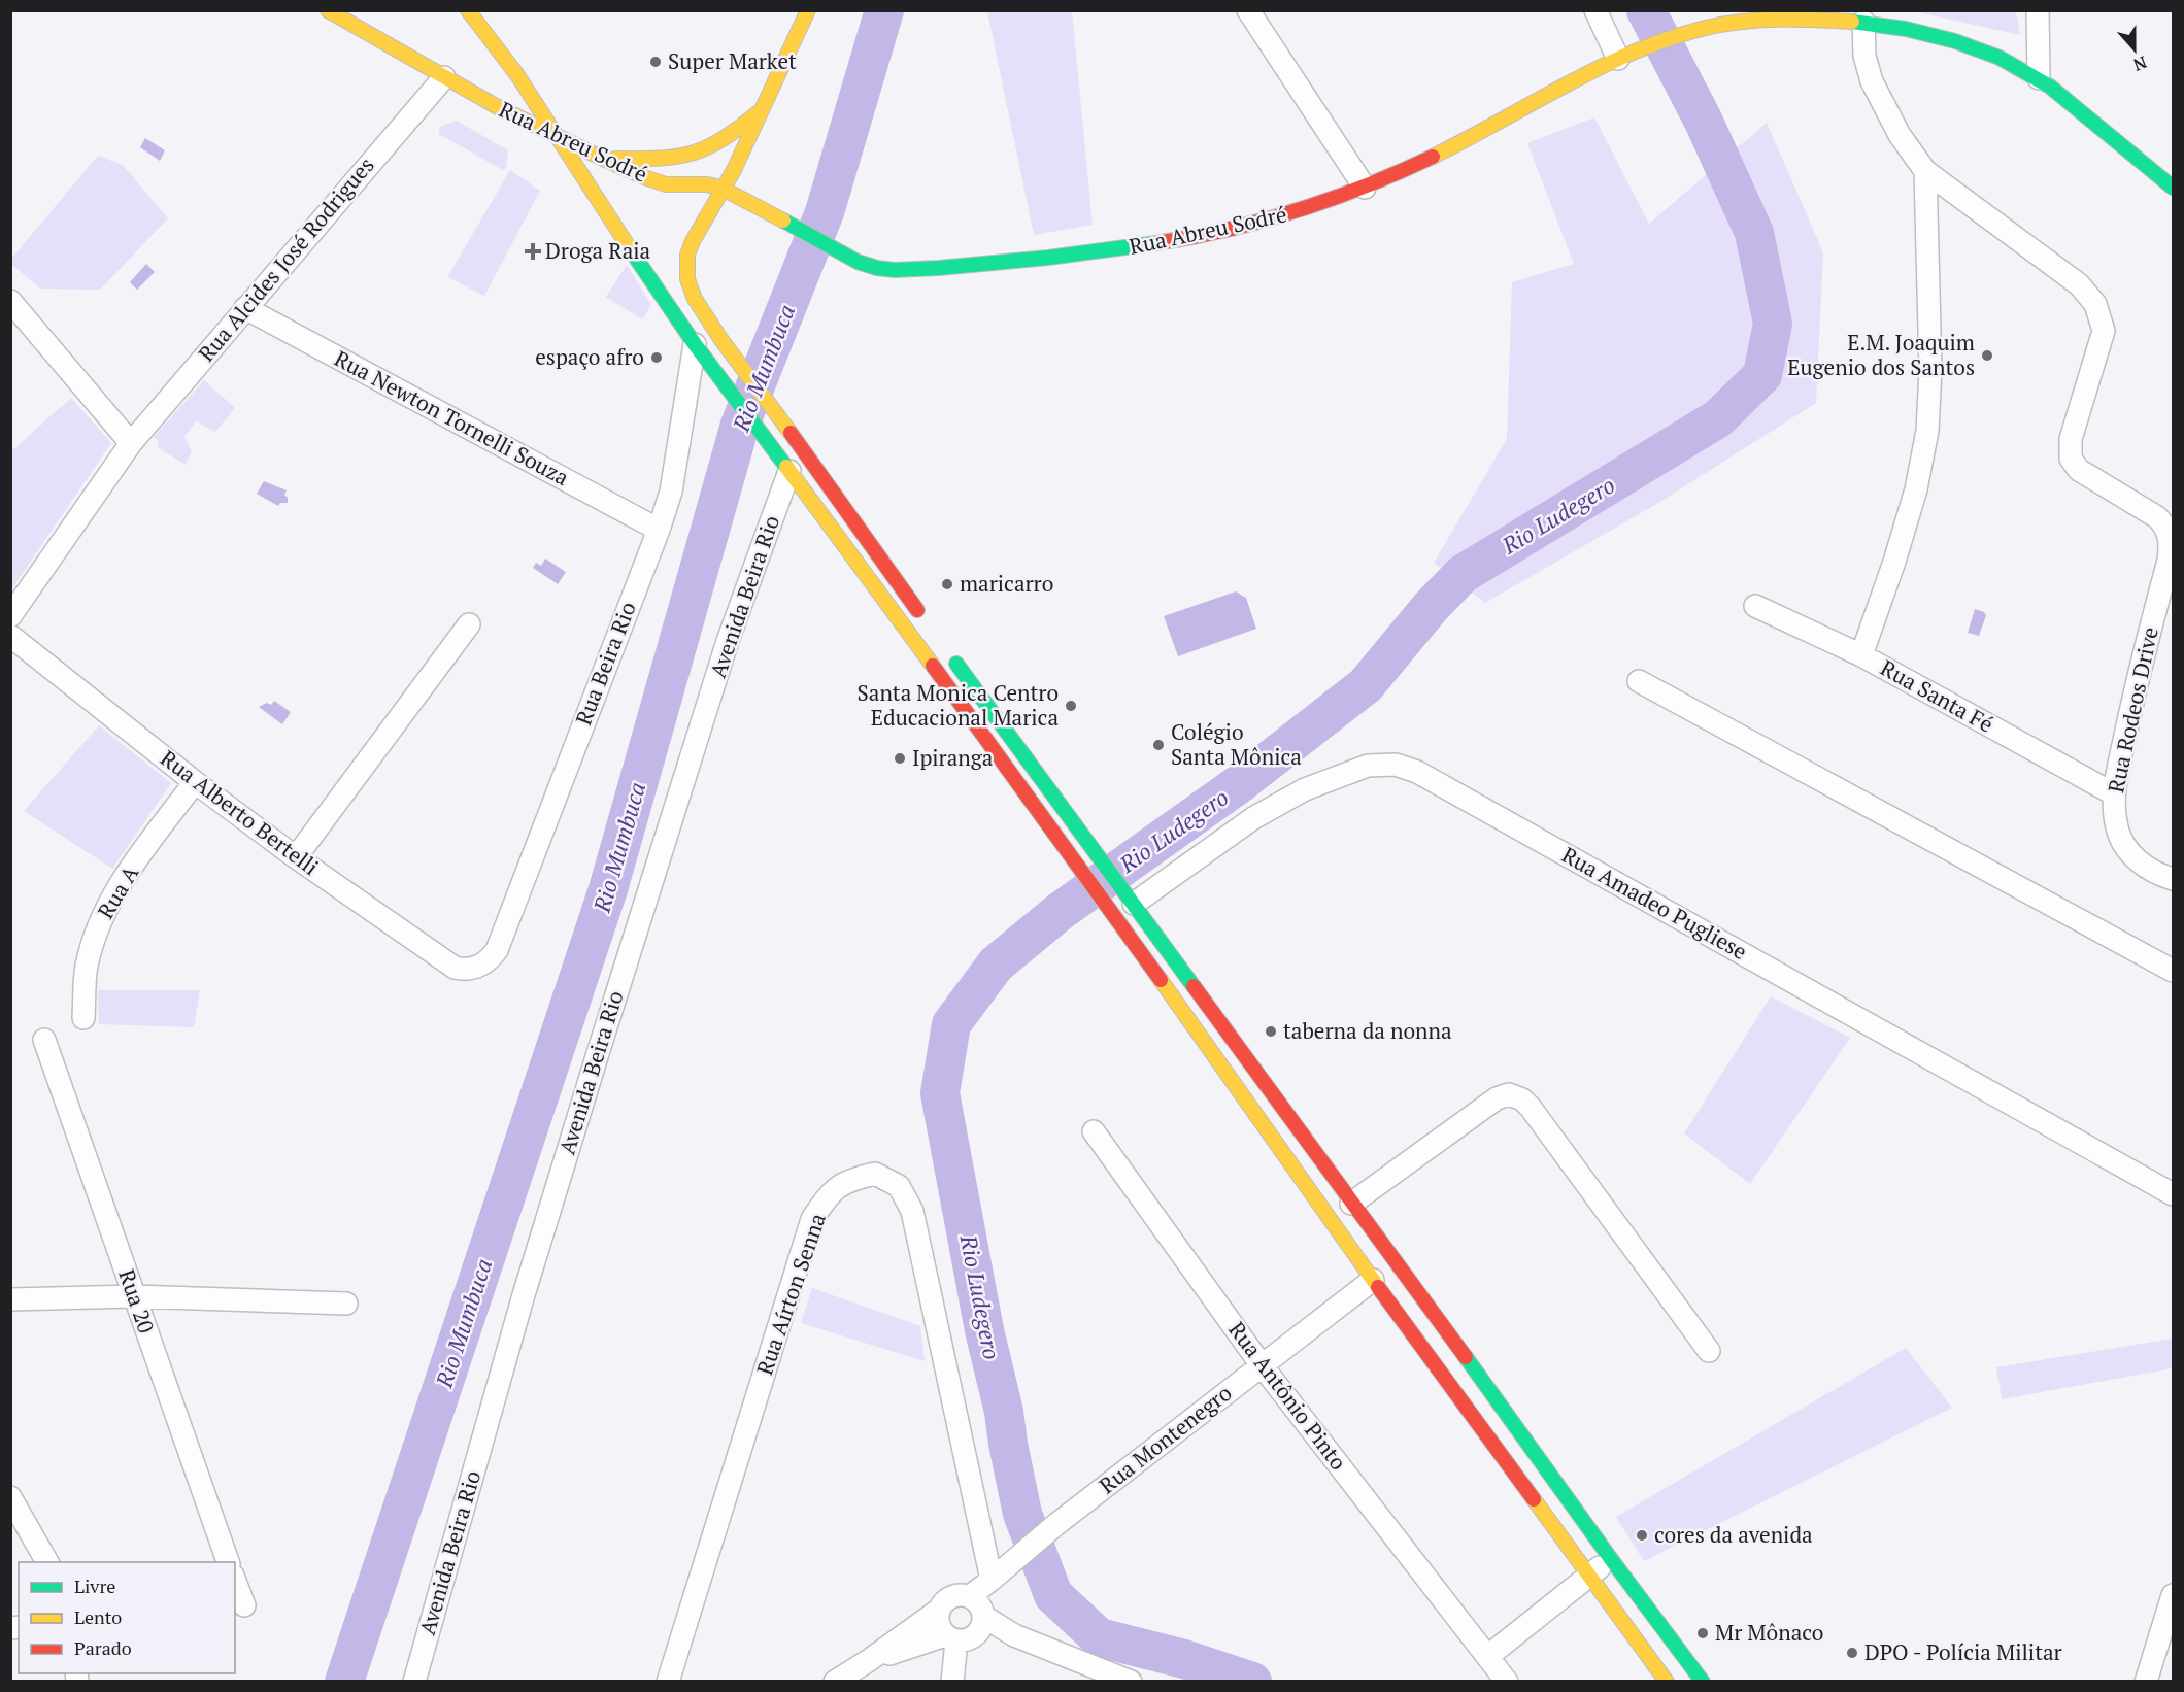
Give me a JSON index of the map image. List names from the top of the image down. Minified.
{"streets":{"main road":["Rua Abreu Sodré"],"street":["Rua Alcides José Rodrigues","Rua Newton Tornelli Souza","Avenida Beira Rio","Rua Beira Rio","Rua Santa Fé","Rua Rodeos Drive","Rua Alberto Bertelli","Rua A","Rua Amadeo Pugliese","Rua Aírton Senna","Rua 20","Rua Antônio Pinto","Rua Montenegro"]},"crossings":[["Rua Abreu Sodré","Rua Alcides José Rodrigues"],["Rua Alcides José Rodrigues","Rua Newton Tornelli Souza"],["Rua Newton Tornelli Souza","Rua Beira Rio"],["Rua Beira Rio","Rua Alberto Bertelli"],["Rua Santa Fé","Rua Rodeos Drive"],["Rua Alberto Bertelli","Rua A"],["Rua Aírton Senna","Rua Montenegro"],["Rua Antônio Pinto","Rua Montenegro"]],"water":["Rio Mumbuca","Rio Ludegero"],"places":{"other":["Super Market","E.M. Joaquim Eugenio dos Santos","espaço afro","maricarro","Santa Monica Centro Educacional Marica","Colégio Santa Mônica","Ipiranga","taberna da nonna","cores da avenida","Mr Mônaco","DPO - Polícia Militar"],"health":["Droga Raia"]},"legend":["Livre","Lento","Parado"],"north":"bottom"}
